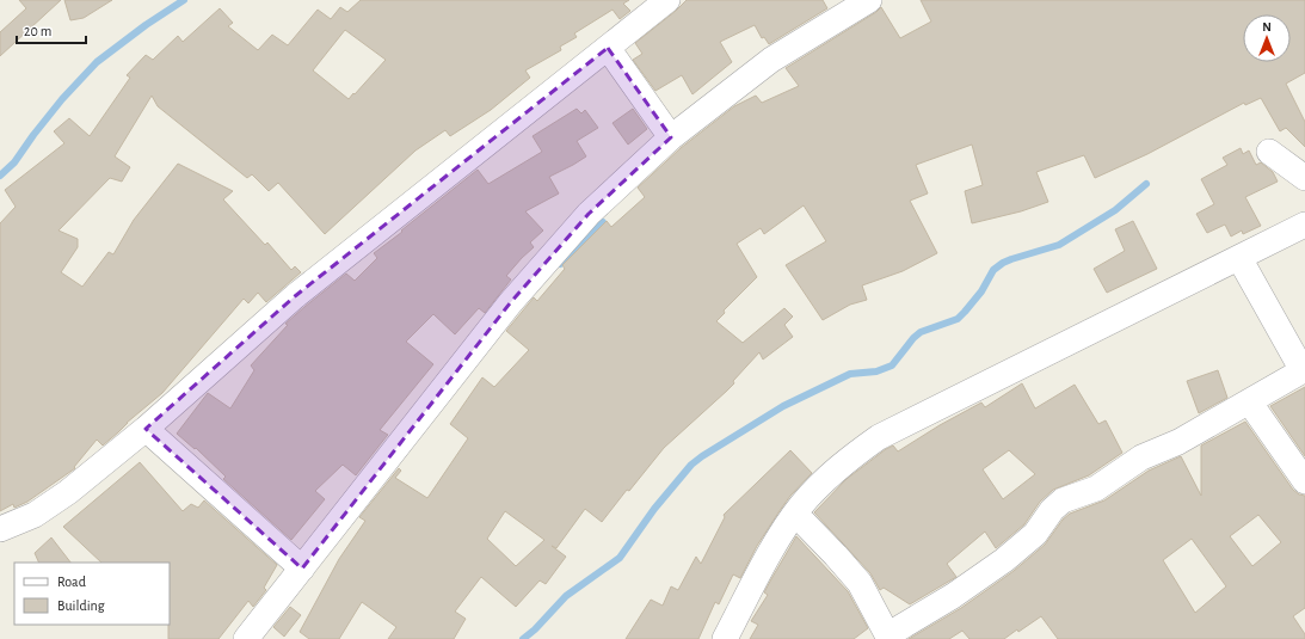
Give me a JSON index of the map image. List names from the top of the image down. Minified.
{"legend":["Road","Building"],"scale_bar":"20 m","north":"top"}
